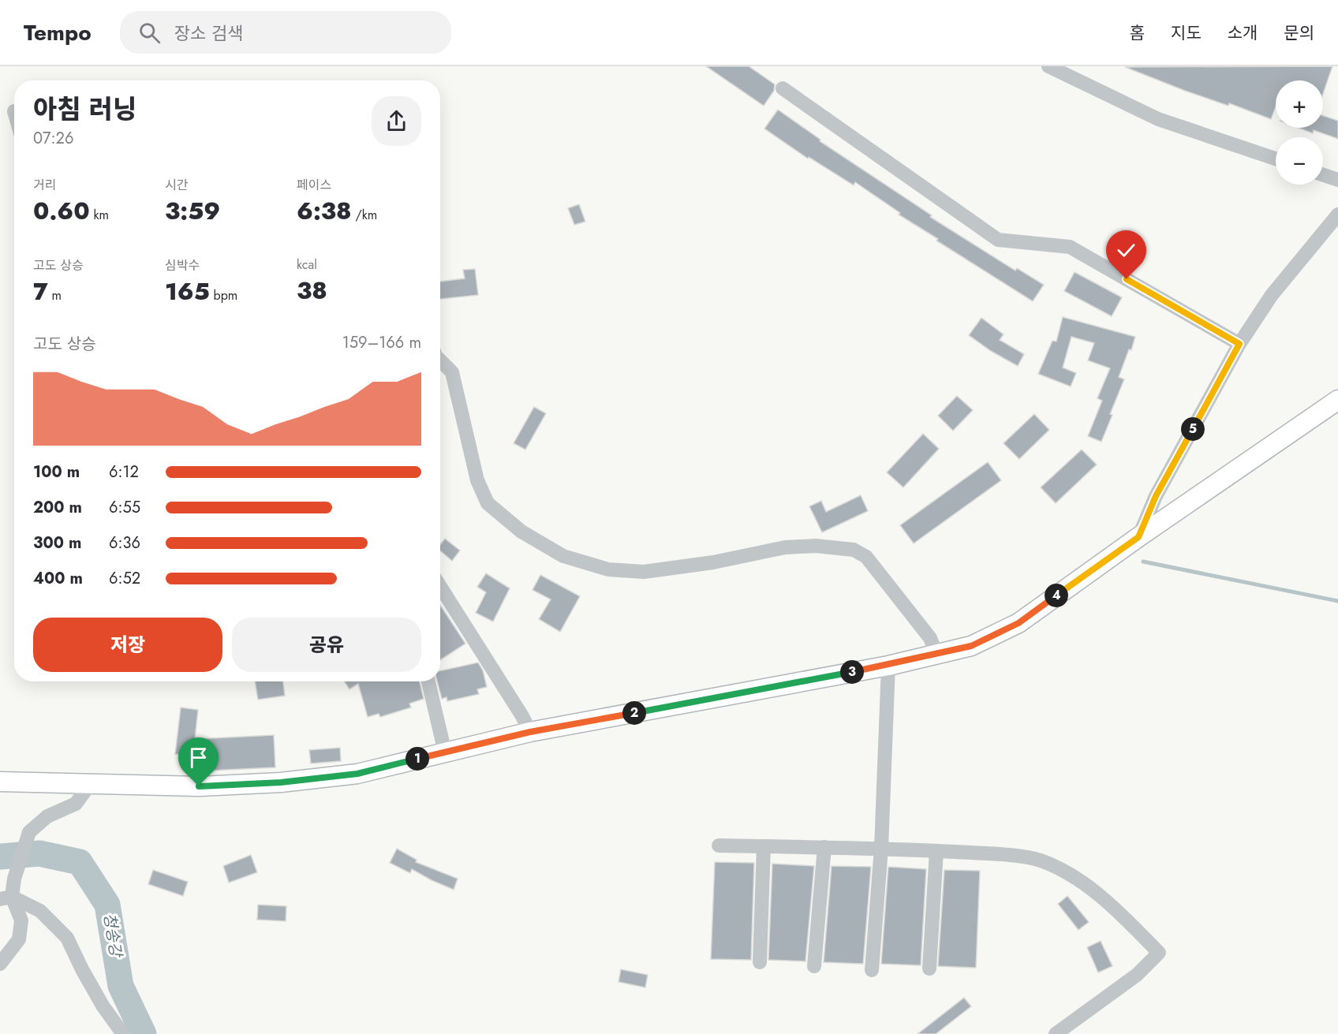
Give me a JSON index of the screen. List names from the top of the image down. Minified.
{"water":["청송강"],"page":{"header":"Tempo","search":"장소 검색","nav":["홈","지도","소개","문의"],"map_buttons":["+","−"],"heading":["아침 러닝","07:26"],"stats":[["거리","0.60 km"],["시간","3:59"],["페이스","6:38 /km"],["고도 상승","7 m"],["심박수","165 bpm"],["kcal","38"]],"chart":["고도 상승","159–166 m"],"pins":["5","4","3","2","1"],"list":[{"name":"100 m","note":"6:12"},{"name":"200 m","note":"6:55"},{"name":"300 m","note":"6:36"},{"name":"400 m","note":"6:52"}],"buttons":["저장","공유"]}}
